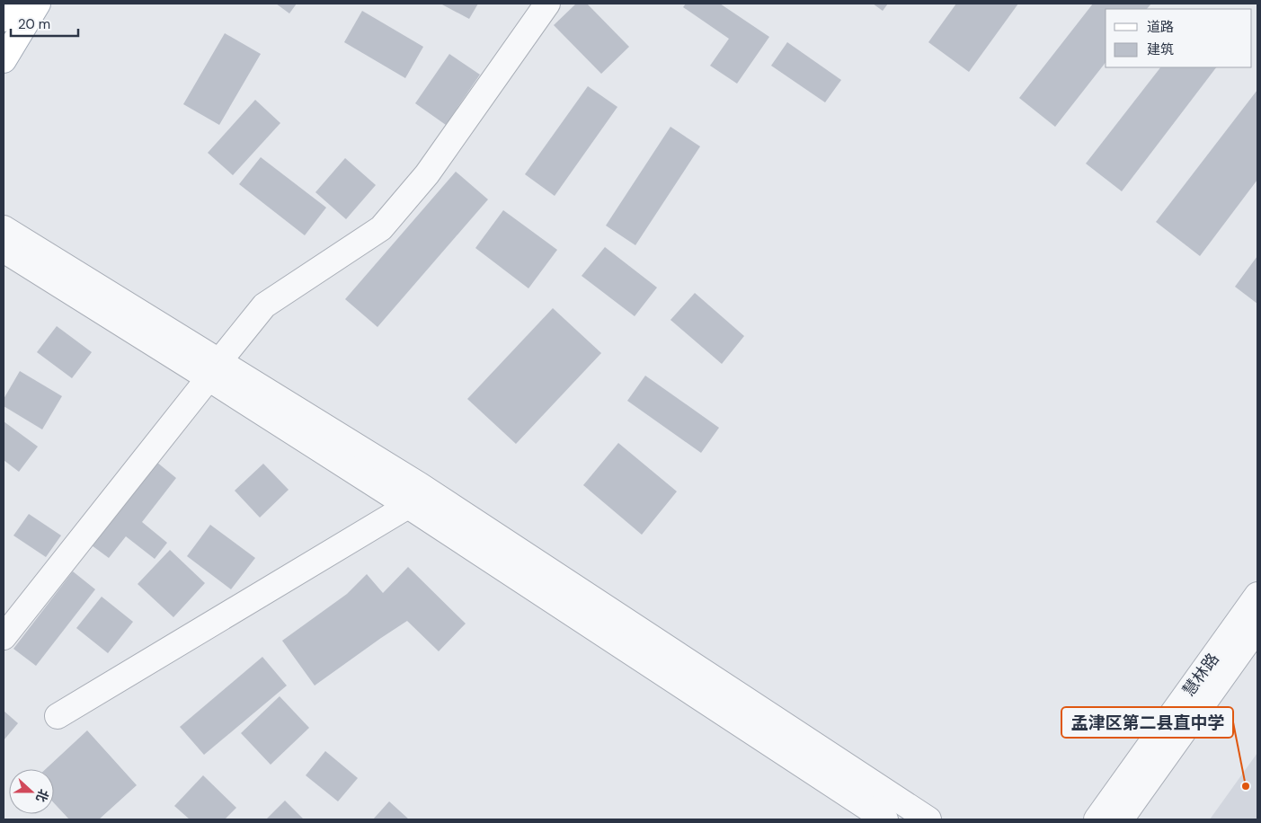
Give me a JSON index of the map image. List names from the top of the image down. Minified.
{"streets":{"street":["慧林路"]},"places":["孟津区第二县直中学"],"legend":["道路","建筑"],"scale_bar":"20 m","north":"right"}
